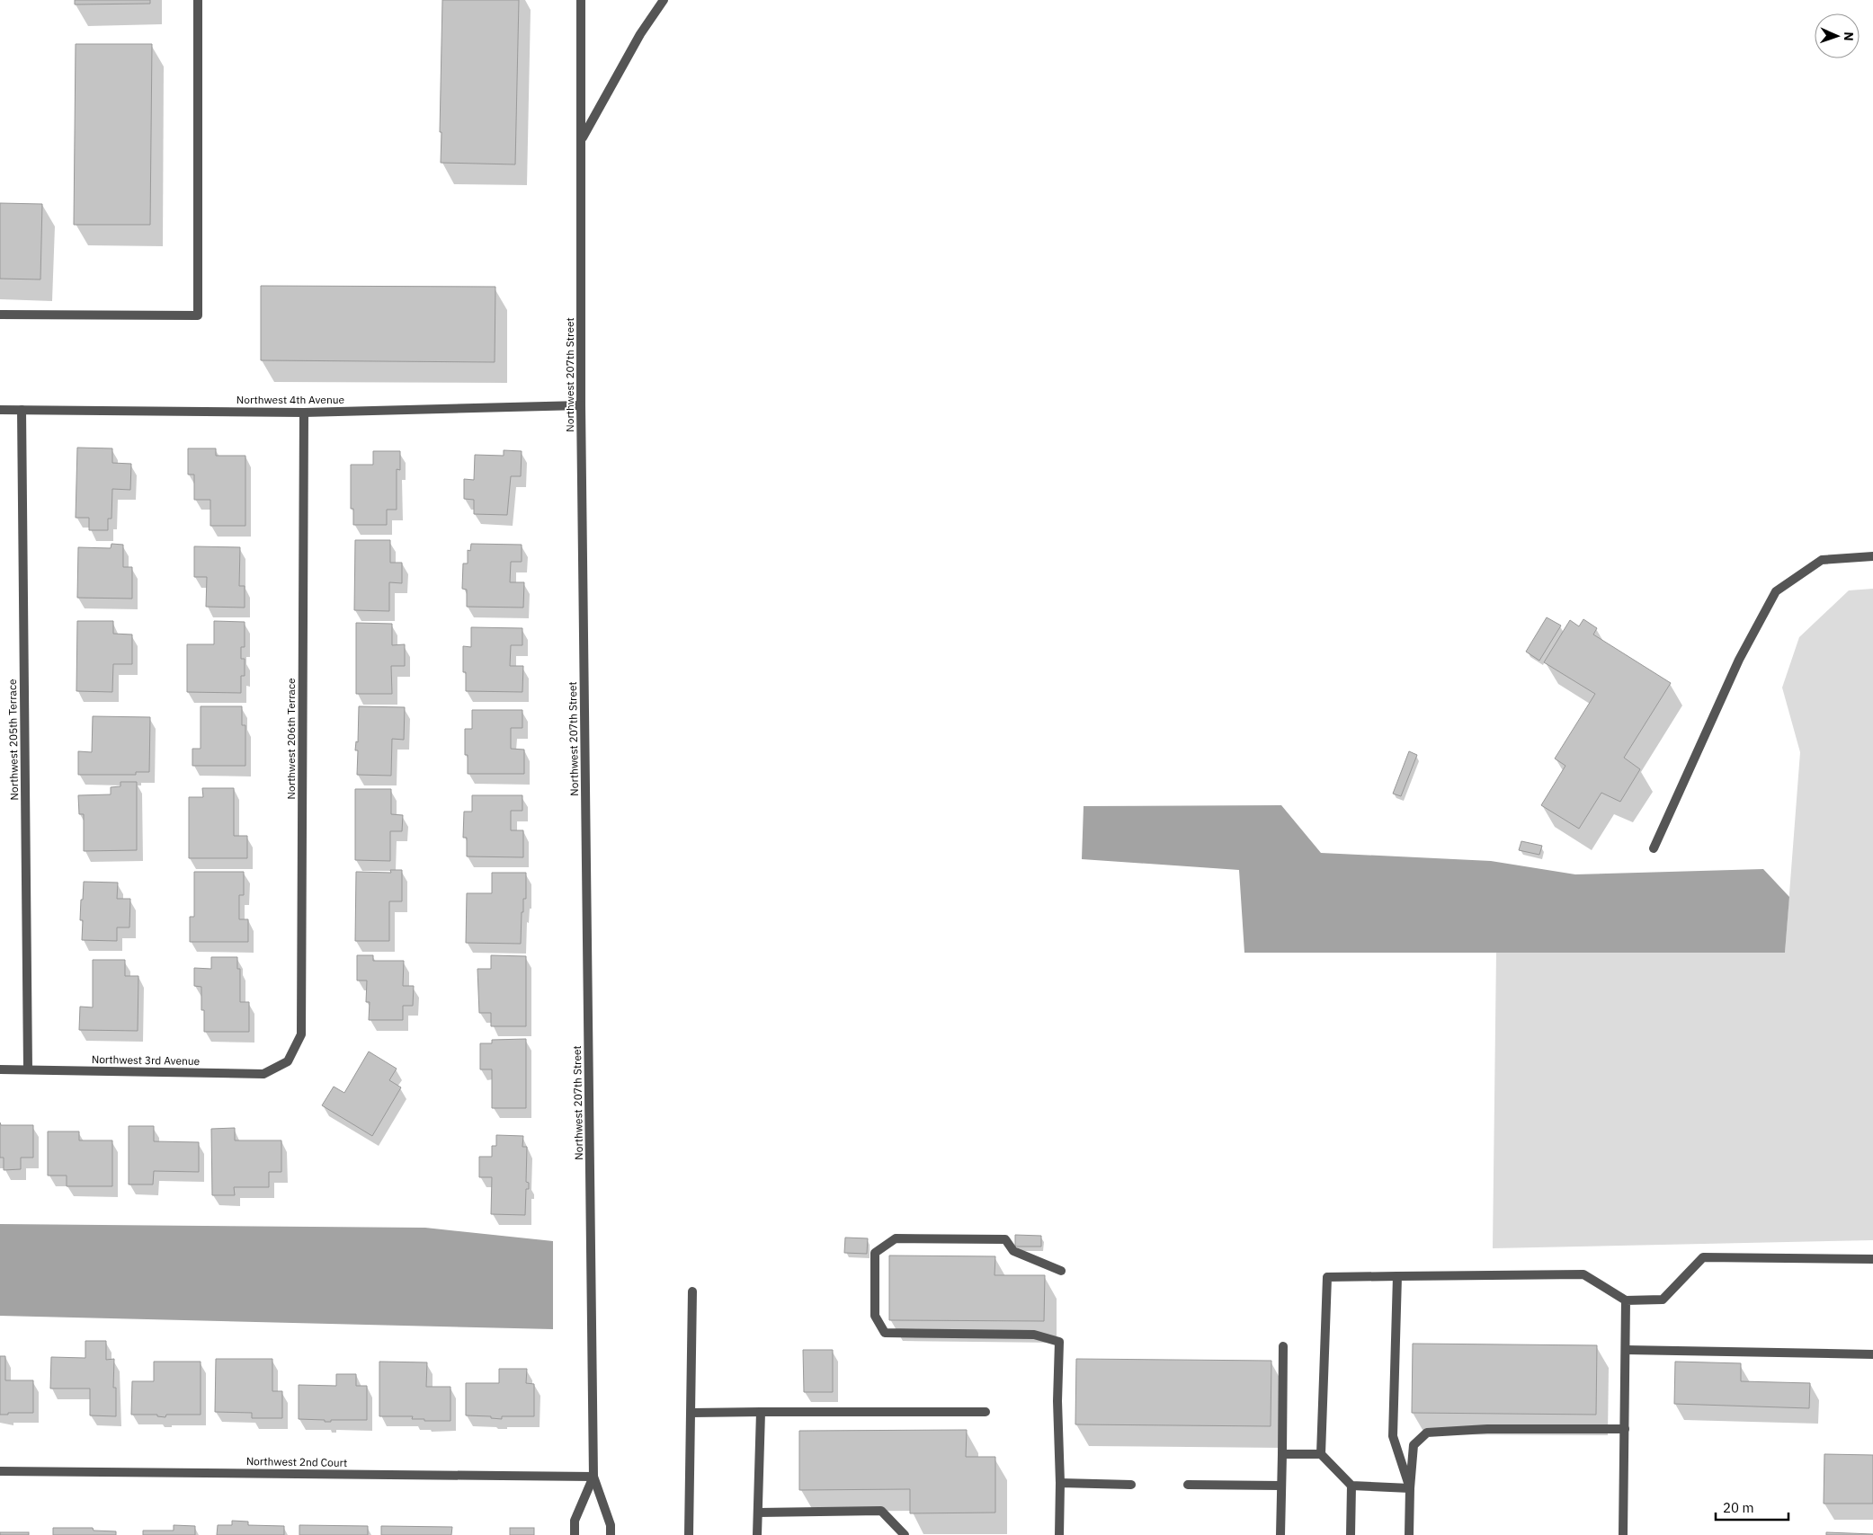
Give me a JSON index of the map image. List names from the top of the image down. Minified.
{"streets":{"street":["Northwest 207th Street","Northwest 4th Avenue","Northwest 206th Terrace","Northwest 205th Terrace","Northwest 3rd Avenue","Northwest 2nd Court"]},"crossings":[["Northwest 207th Street","Northwest 4th Avenue"],["Northwest 207th Street","Northwest 2nd Court"],["Northwest 4th Avenue","Northwest 206th Terrace"],["Northwest 4th Avenue","Northwest 205th Terrace"],["Northwest 206th Terrace","Northwest 3rd Avenue"],["Northwest 205th Terrace","Northwest 3rd Avenue"]],"scale_bar":"20 m","north":"right"}
